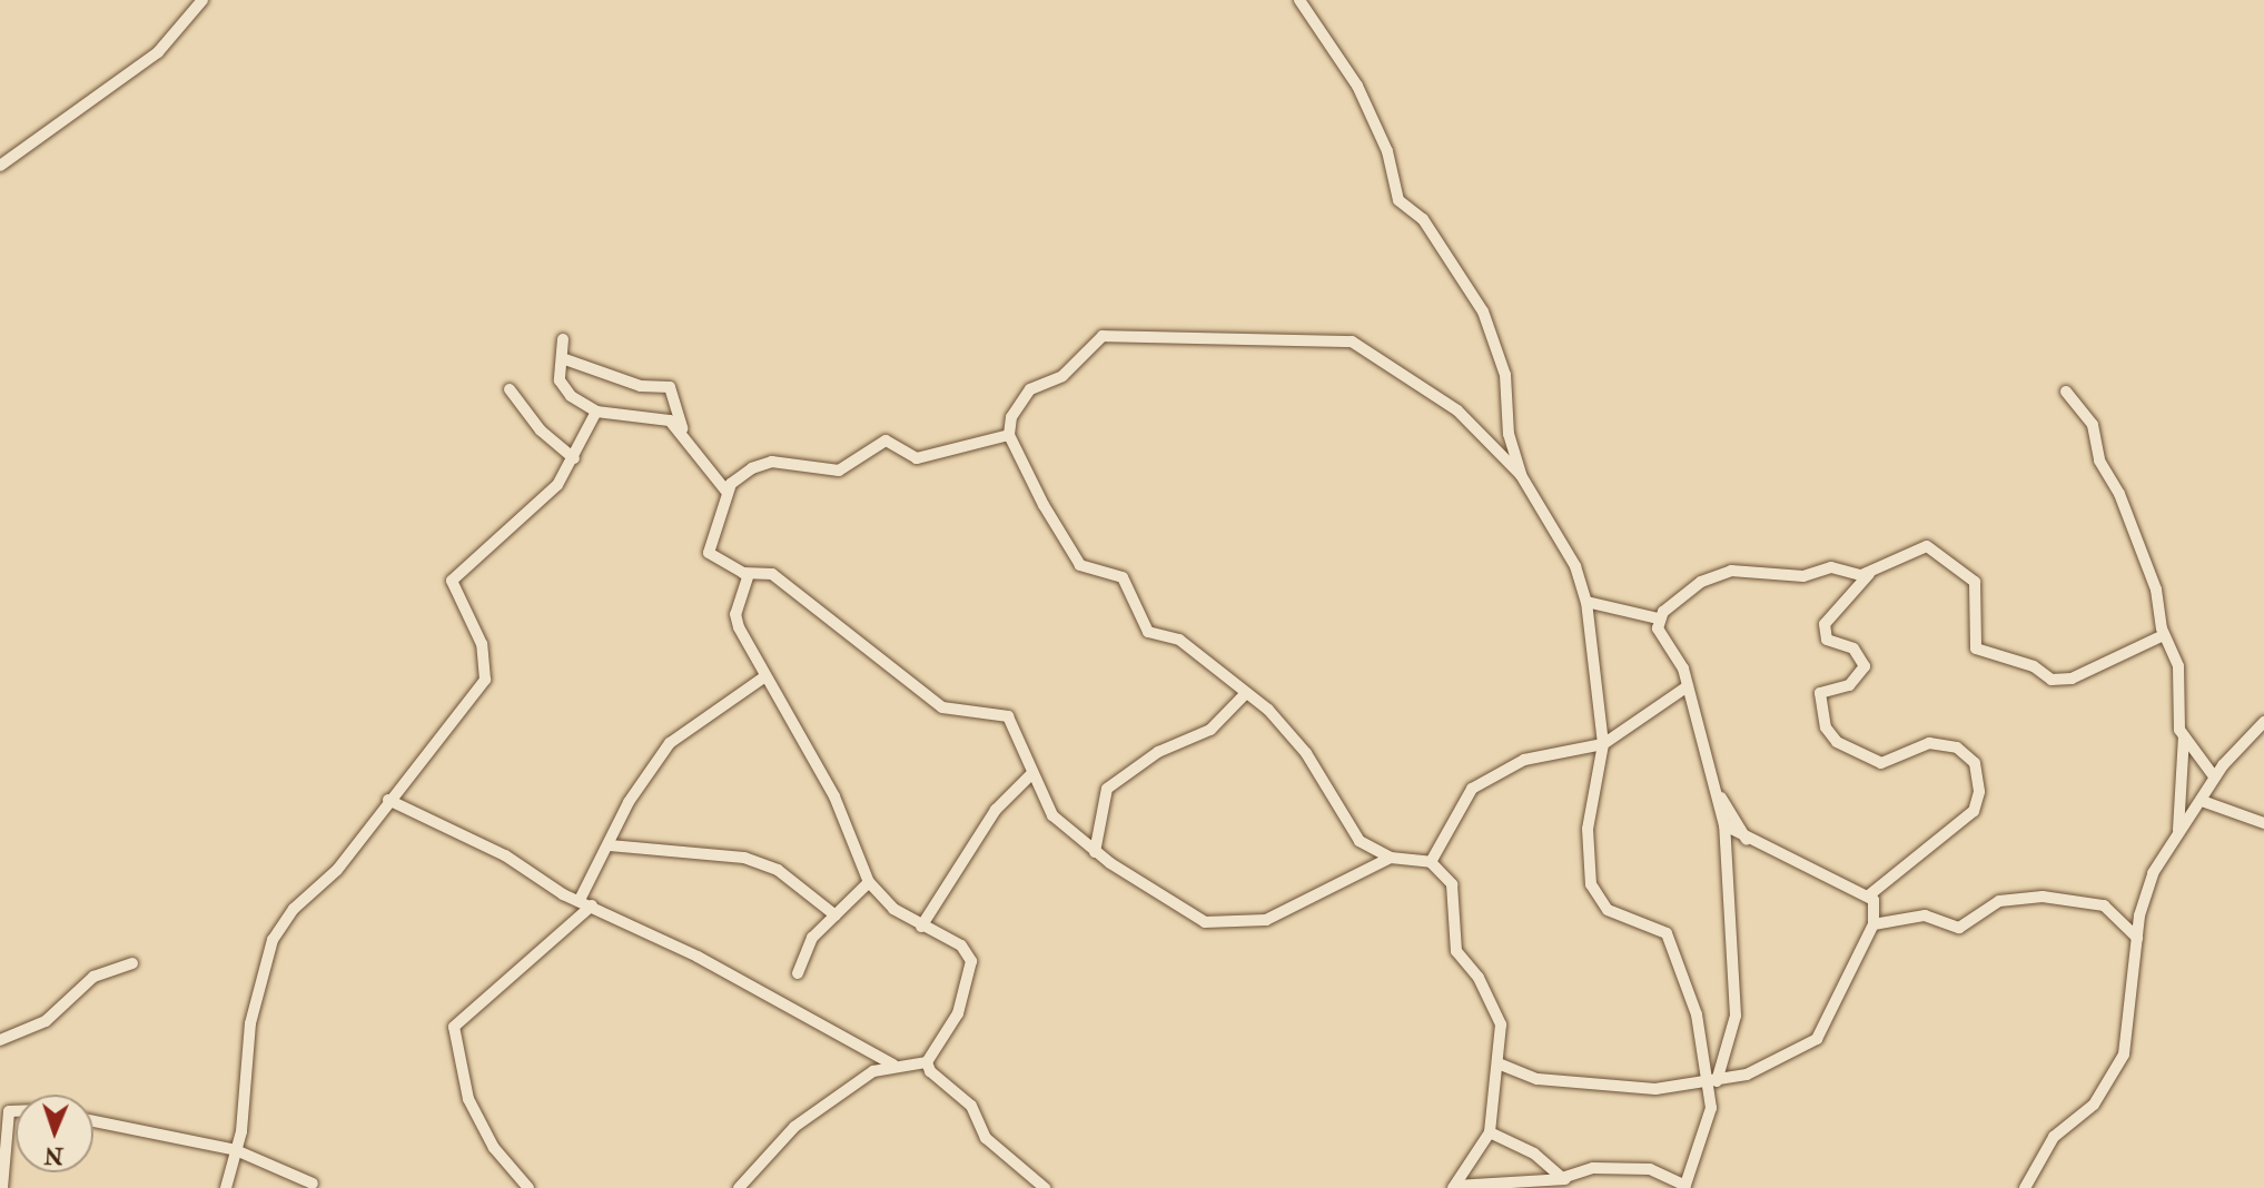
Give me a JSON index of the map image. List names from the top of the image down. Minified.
{"north":"bottom"}
